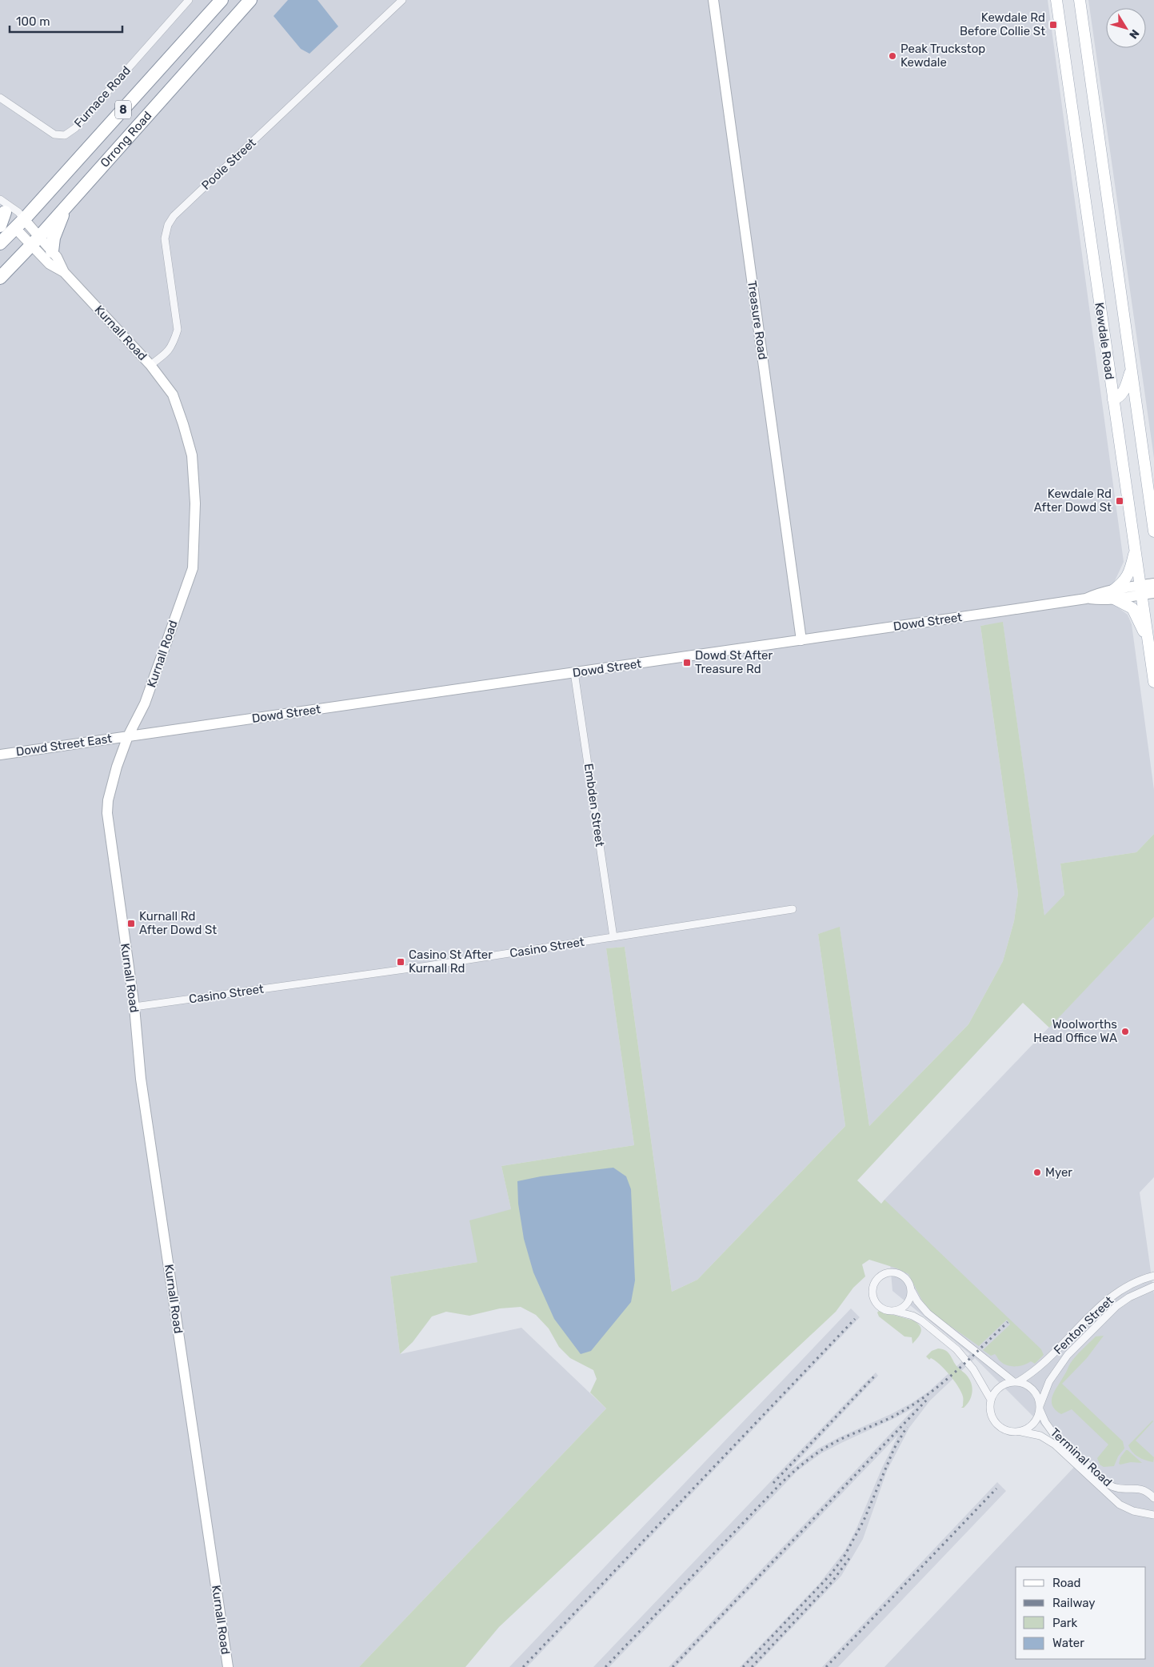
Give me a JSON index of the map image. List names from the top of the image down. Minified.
{"streets":{"highway":["8","Orrong Road"],"main road":["Kewdale Road"],"street":["Furnace Road","Poole Street","Treasure Road","Kurnall Road","Dowd Street","Dowd Street East","Embden Street","Casino Street","Fenton Street","Terminal Road"]},"crossings":[["Orrong Road","Kurnall Road"],["Poole Street","Kurnall Road"],["Treasure Road","Dowd Street"],["Kurnall Road","Dowd Street"],["Kurnall Road","Dowd Street East"],["Kurnall Road","Casino Street"],["Kewdale Road","Dowd Street"],["Dowd Street","Dowd Street East"],["Dowd Street","Embden Street"],["Embden Street","Casino Street"],["Fenton Street","Terminal Road"]],"places":{"transit":["Kewdale Rd Before Collie St","Kewdale Rd After Dowd St","Dowd St After Treasure Rd","Kurnall Rd After Dowd St","Casino St After Kurnall Rd"],"other":["Peak Truckstop Kewdale","Woolworths Head Office WA","Myer"]},"legend":["Road","Railway","Park","Water"],"scale_bar":"100 m","north":"bottom right"}
